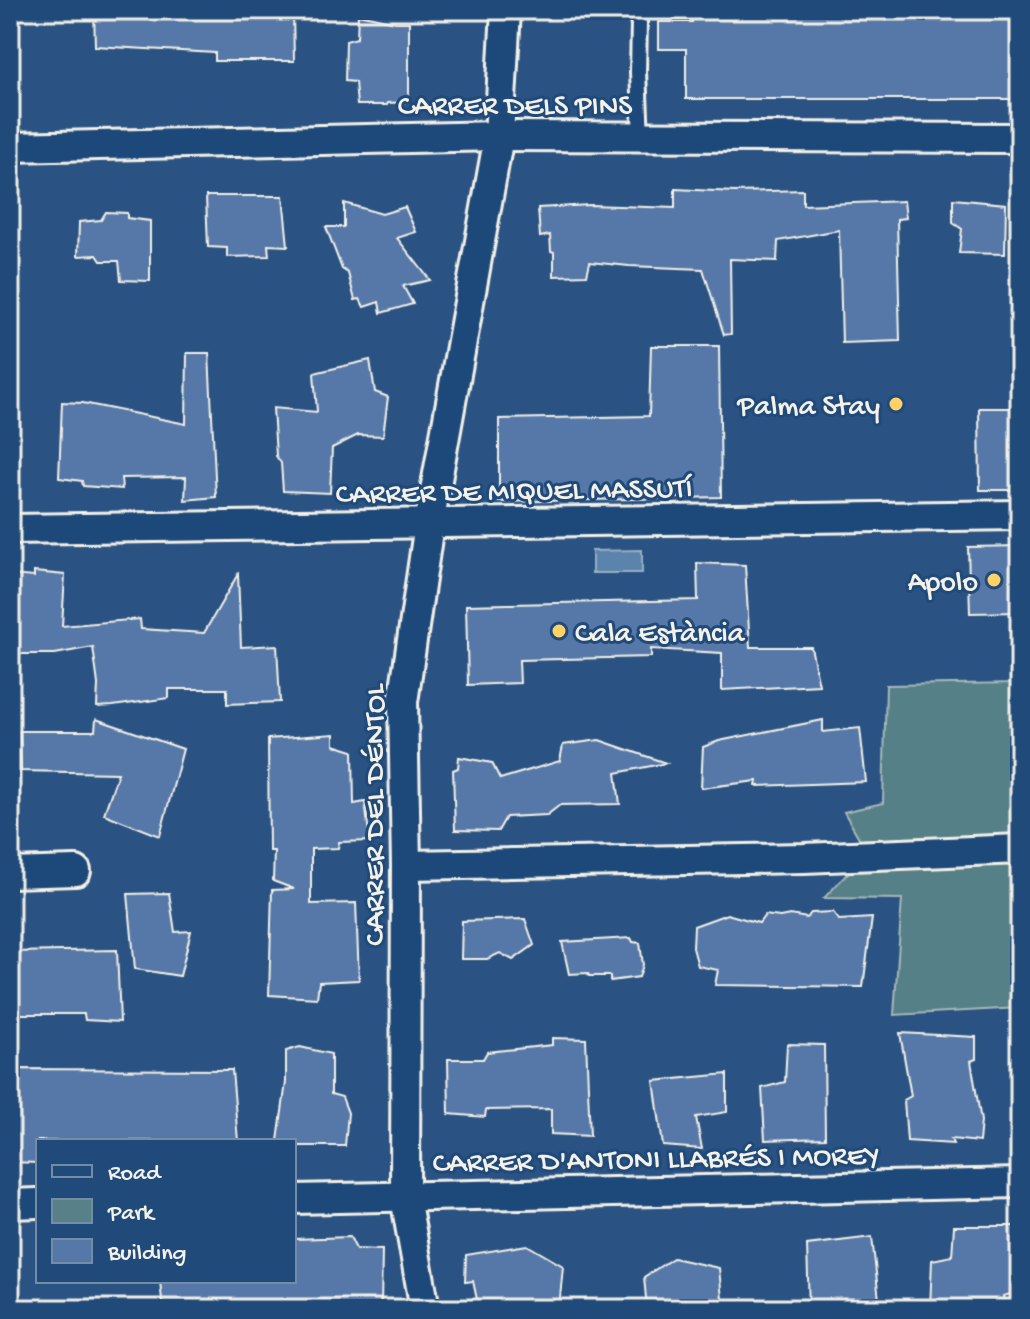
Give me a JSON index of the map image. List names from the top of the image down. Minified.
{"streets":{"street":["CARRER DELS PINS","CARRER DE MIQUEL MASSUTÍ","CARRER DEL DÉNTOL","CARRER D'ANTONI LLABRÉS I MOREY"]},"crossings":[["CARRER DELS PINS","CARRER DEL DÉNTOL"],["CARRER DE MIQUEL MASSUTÍ","CARRER DEL DÉNTOL"],["CARRER DEL DÉNTOL","CARRER D'ANTONI LLABRÉS I MOREY"]],"places":["Palma Stay","Apolo","Cala Estància"],"legend":["Road","Park","Building"]}
